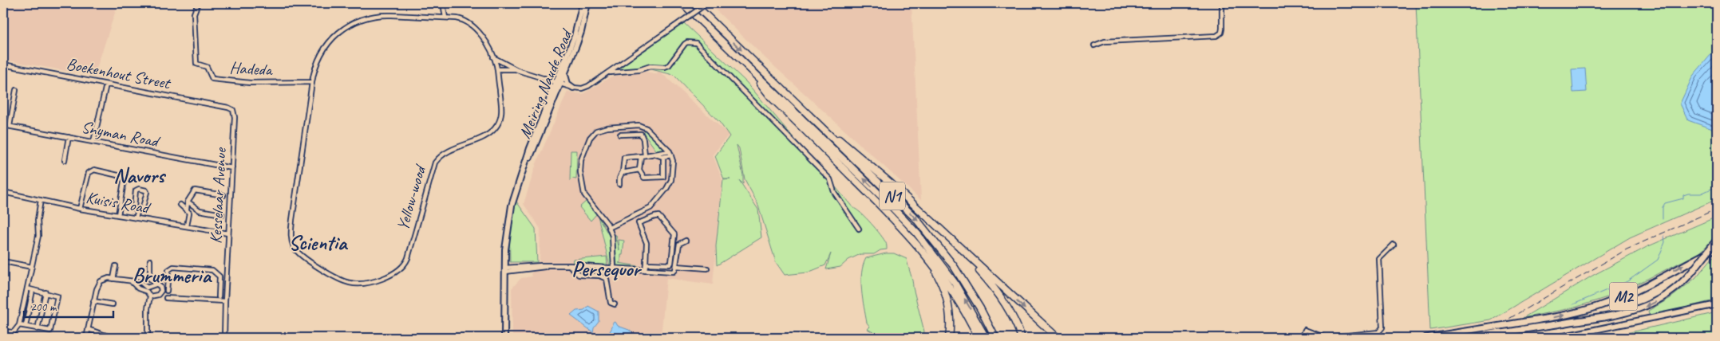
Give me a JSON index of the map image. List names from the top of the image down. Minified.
{"streets":{"highway":["N1"],"main road":["M2"],"street":["Hadeda","Boekenhout Street","Meiring Naude Road","Snyman Road","Kesselaar Avenue","Yellow-wood","Kuisis Road"]},"crossings":[["Hadeda","Yellow-wood"],["Boekenhout Street","Kesselaar Avenue"],["Snyman Road","Kesselaar Avenue"],["Kesselaar Avenue","Kuisis Road"]],"districts":["Navors","Scientia","Persequor","Brummeria"],"scale_bar":"200 m"}
